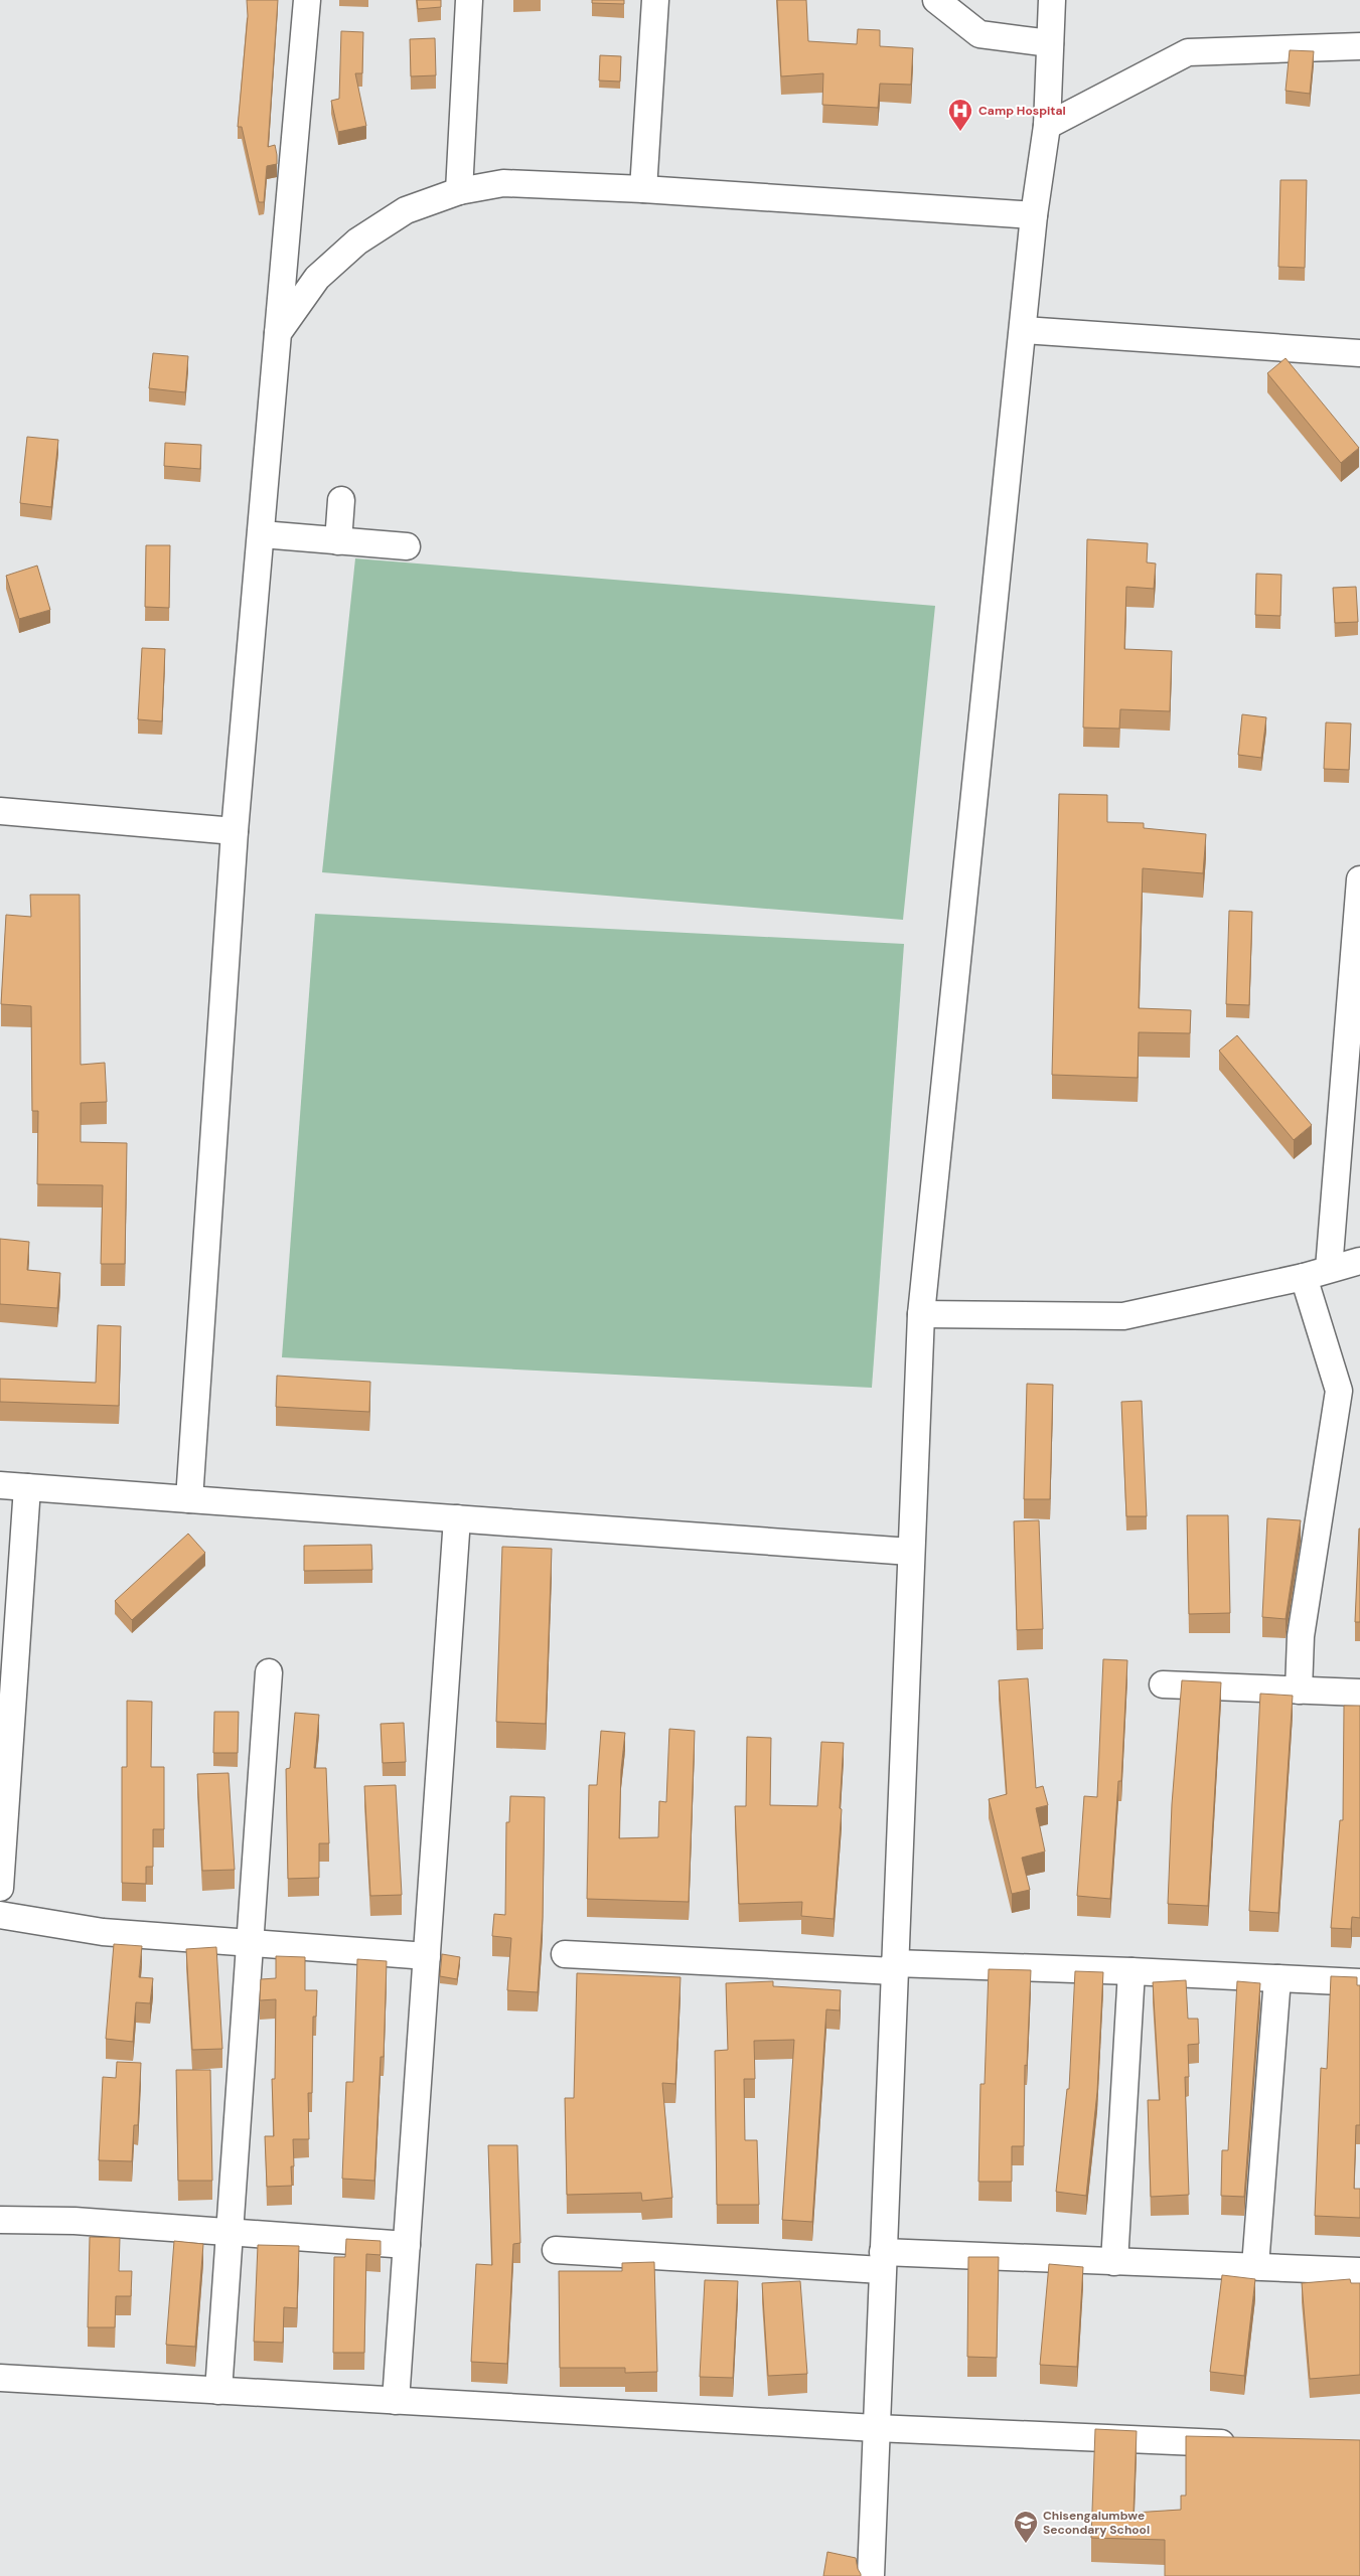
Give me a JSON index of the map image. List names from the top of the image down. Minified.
{"places":{"hospital":["Camp Hospital"],"school or university":["Chisengalumbwe Secondary School"]}}
